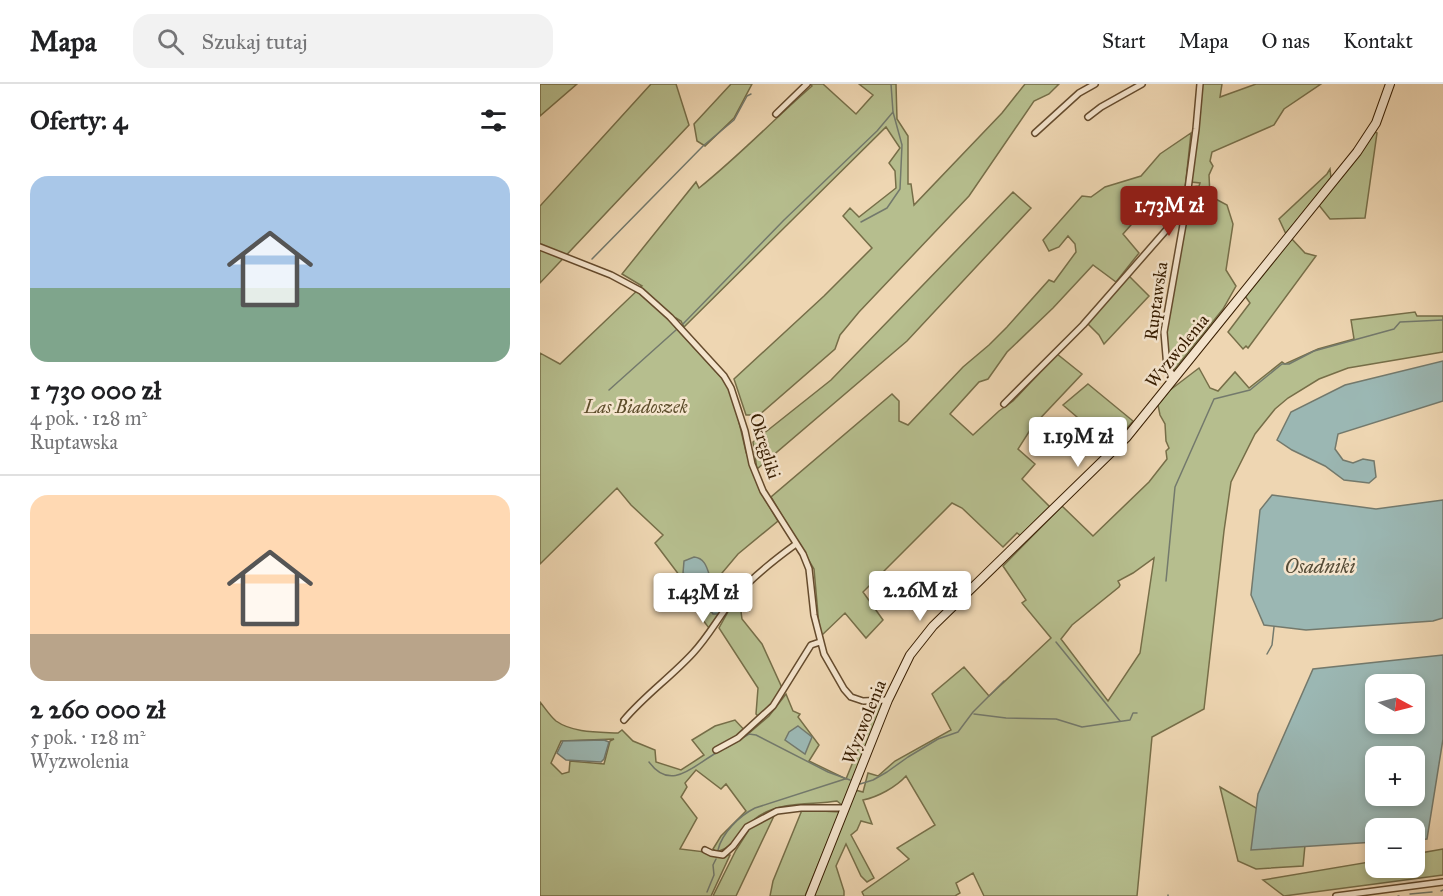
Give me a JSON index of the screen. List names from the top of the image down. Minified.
{"streets":{"street":["Ruptawska","Wyzwolenia","Okręgliki"]},"crossings":[["Ruptawska","Wyzwolenia"],["Wyzwolenia","Okręgliki"]],"water":["Osadniki"],"parks":["Las Biadoszek"],"north":"right","page":{"header":"Mapa","search":"Szukaj tutaj","nav":["Start","Mapa","O nas","Kontakt"],"heading":"Oferty: 4","list":[{"name":"1 730 000 zł","note":"4 pok. · 128 m² · Ruptawska"},{"name":"2 260 000 zł","note":"5 pok. · 128 m² · Wyzwolenia"}],"price":["1.73M zł","1.19M zł","2.26M zł","1.43M zł"],"map_buttons":["+","−"]}}
